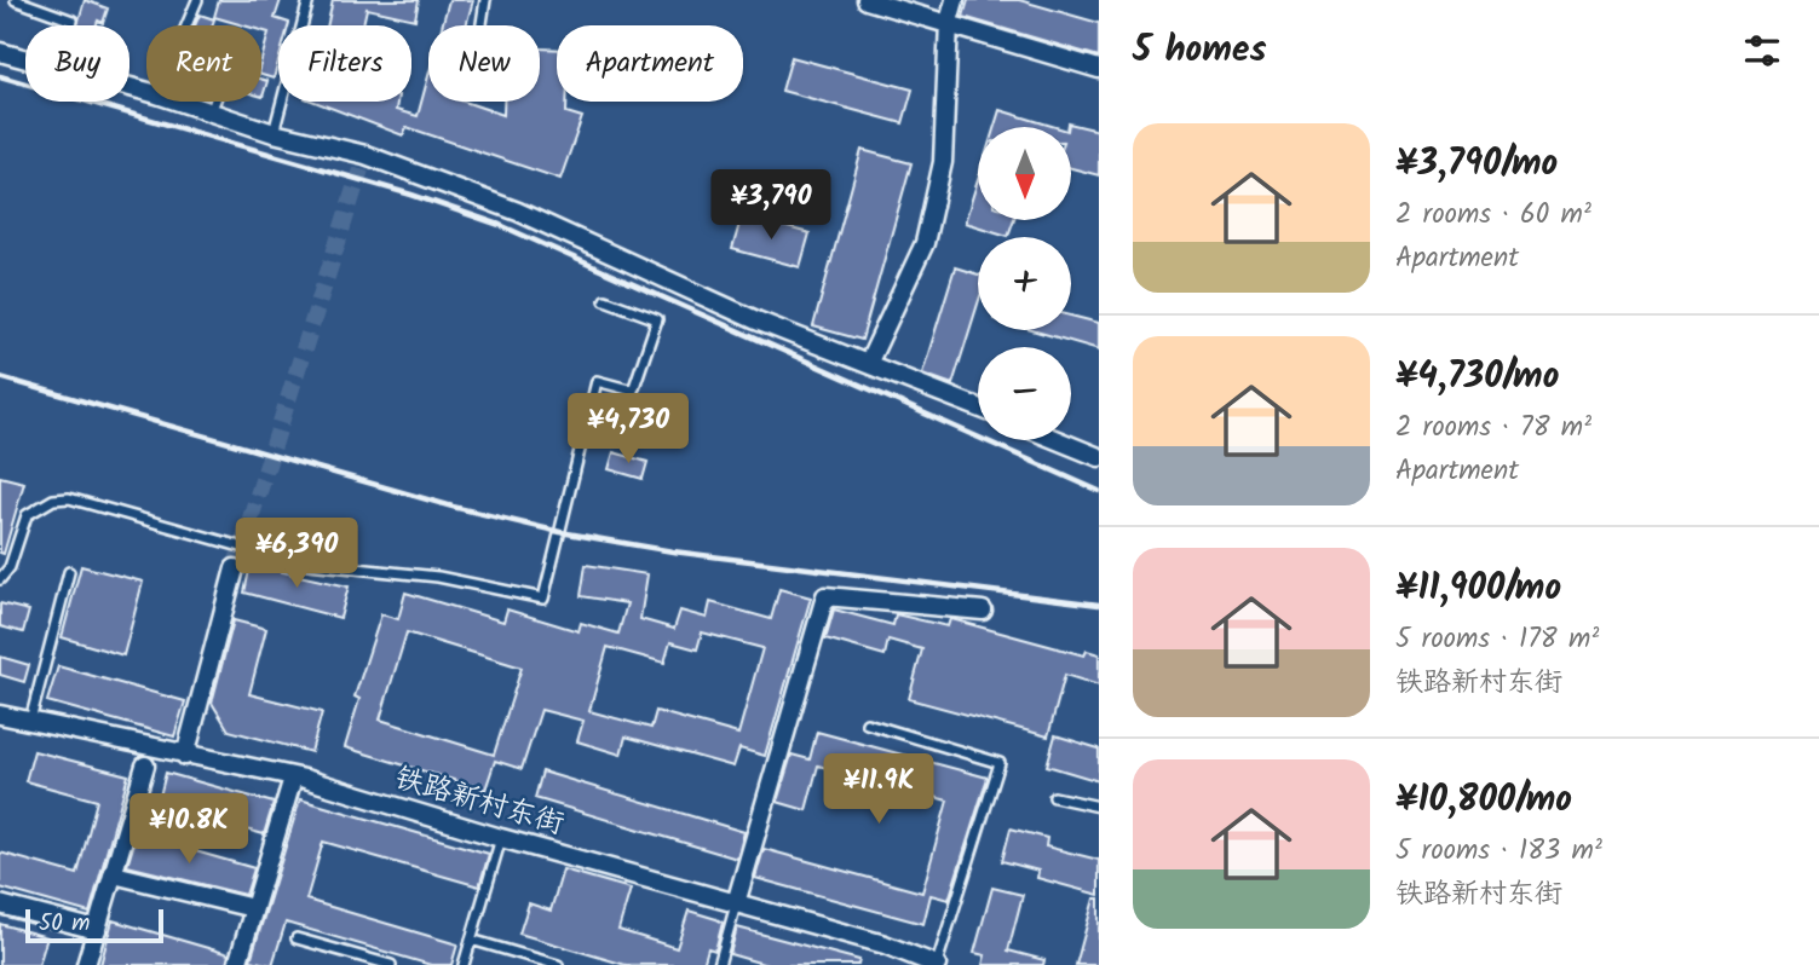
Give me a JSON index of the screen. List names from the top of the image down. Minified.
{"streets":{"street":["铁路新村东街"]},"scale_bar":"50 m","north":"bottom","page":{"heading":"5 homes","chip":["Buy","Rent","Filters","New","Apartment"],"list":[{"name":"¥3,790/mo","note":"2 rooms · 60 m² · Apartment"},{"name":"¥4,730/mo","note":"2 rooms · 78 m² · Apartment"},{"name":"¥11,900/mo","note":"5 rooms · 178 m² · 铁路新村东街"},{"name":"¥10,800/mo","note":"5 rooms · 183 m² · 铁路新村东街"}],"map_buttons":["+","−"],"price":["¥3,790","¥4,730","¥6,390","¥11.9K","¥10.8K"],"scale":"50 m"}}
